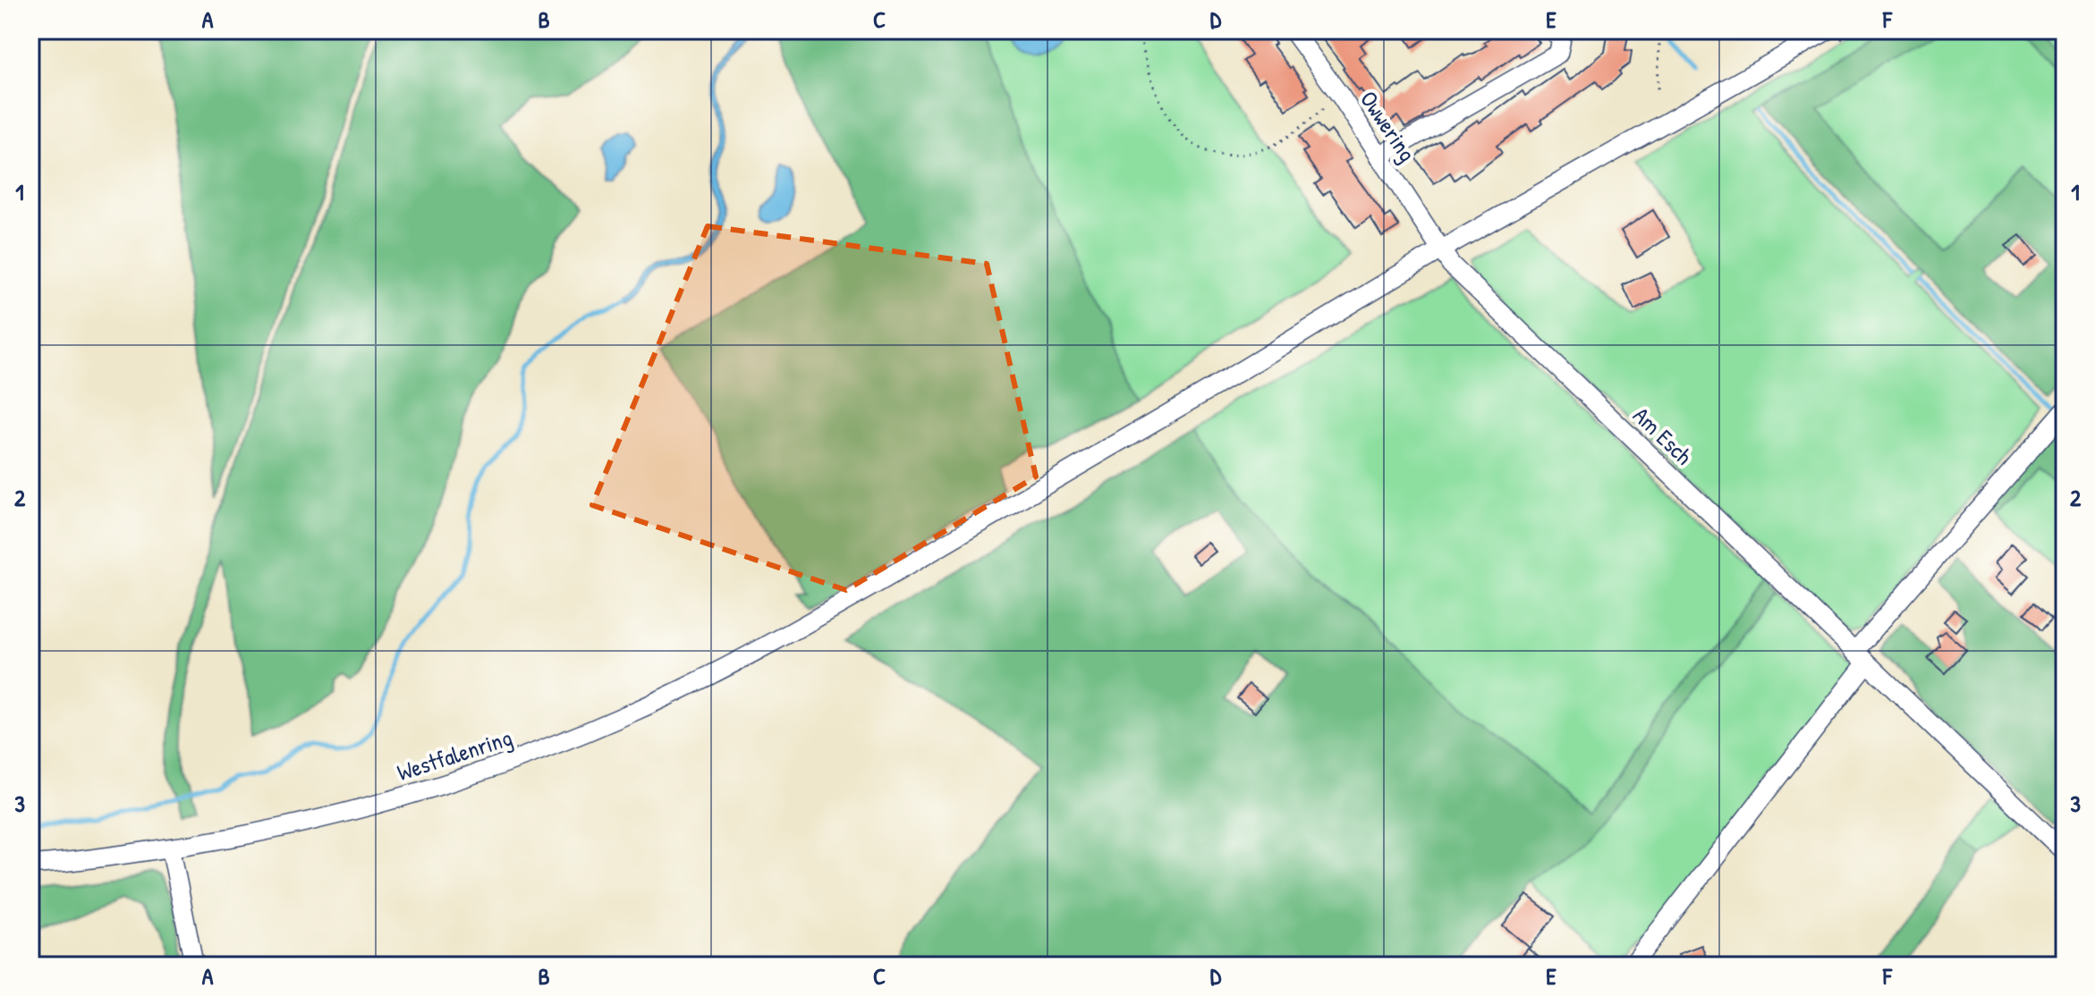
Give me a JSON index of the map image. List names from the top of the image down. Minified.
{"streets":{"street":["Owwering","Am Esch","Westfalenring"]},"crossings":[["Owwering","Am Esch"],["Owwering","Westfalenring"],["Am Esch","Westfalenring"]],"grid":{"columns":["A","B","C","D","E","F"],"rows":["1","2","3"]}}
